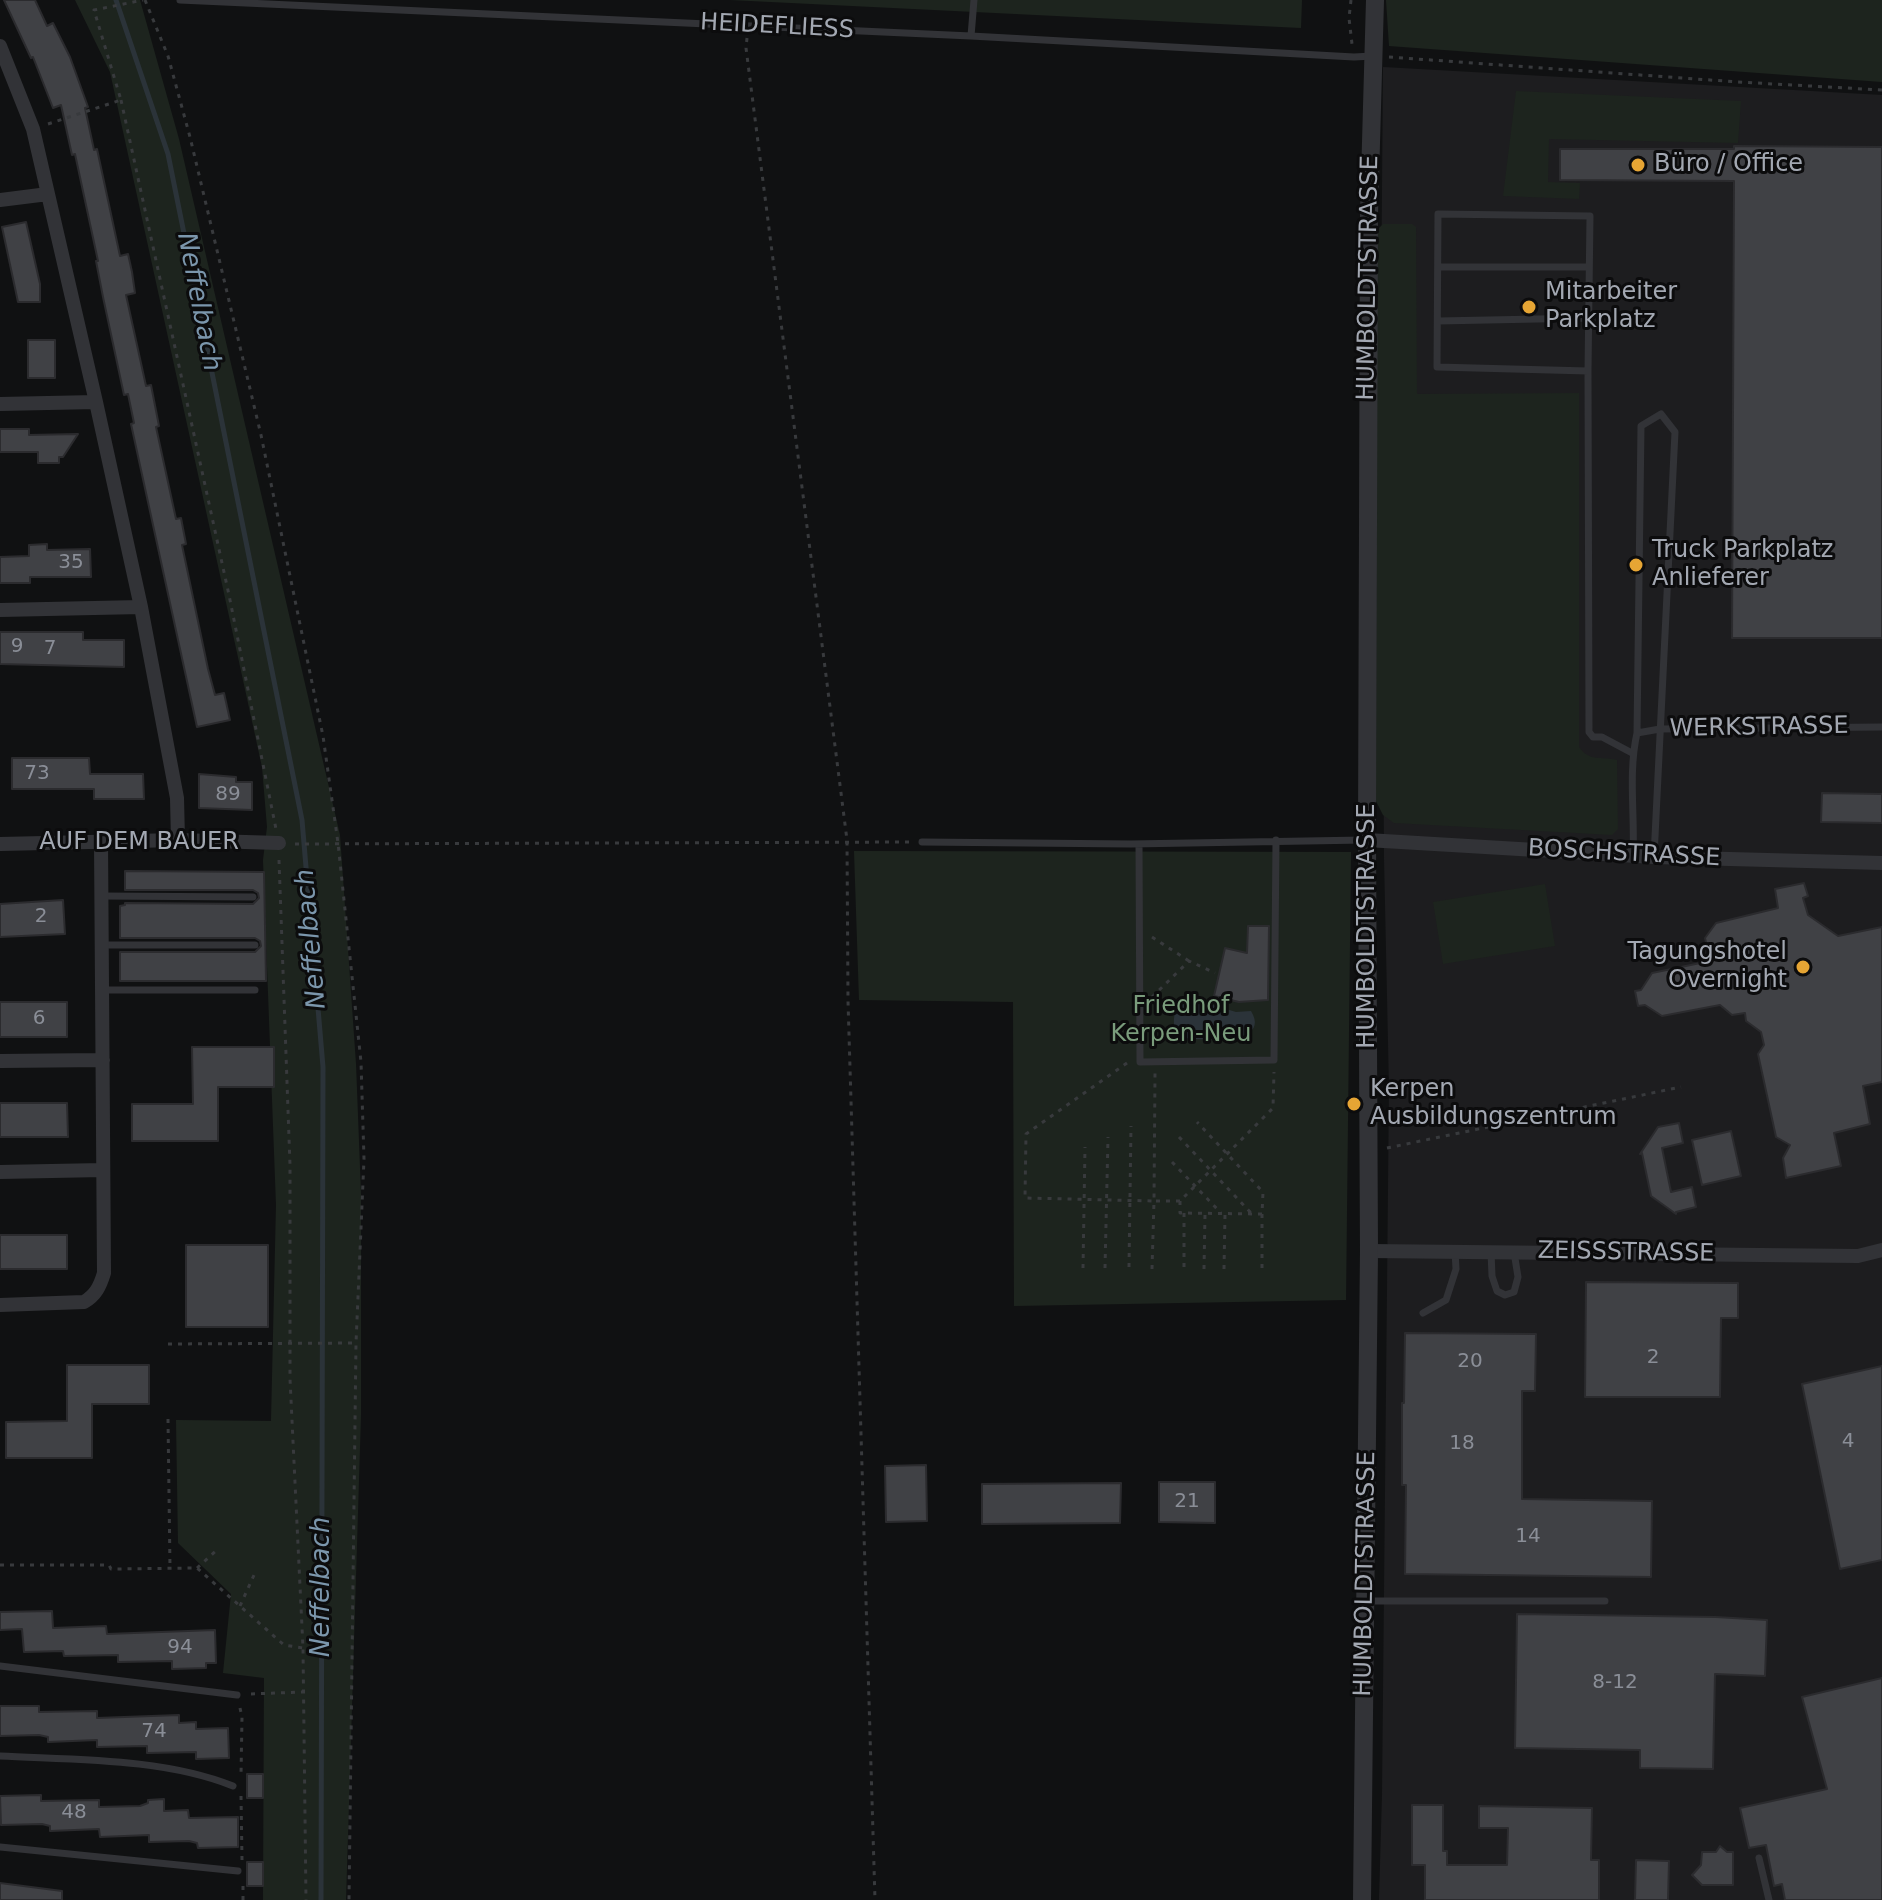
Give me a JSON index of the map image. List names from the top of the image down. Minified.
{"streets":{"street":["HUMBOLDTSTRASSE","AUF DEM BAUER","BOSCHSTRASSE","ZEISSSTRASSE"],"lane":["HEIDEFLIESS","WERKSTRASSE"]},"crossings":[["HEIDEFLIESS","HUMBOLDTSTRASSE"],["HUMBOLDTSTRASSE","BOSCHSTRASSE"],["HUMBOLDTSTRASSE","ZEISSSTRASSE"]],"water":["Neffelbach"],"parks":["Friedhof Kerpen-Neu"],"places":["Büro / Office","Mitarbeiter Parkplatz","Truck Parkplatz Anlieferer","Tagungshotel Overnight","Kerpen Ausbildungszentrum"],"house_numbers":["35","9","7","73","89","2","6","2","20","4","18","21","14","94","8-12","74","48"]}
